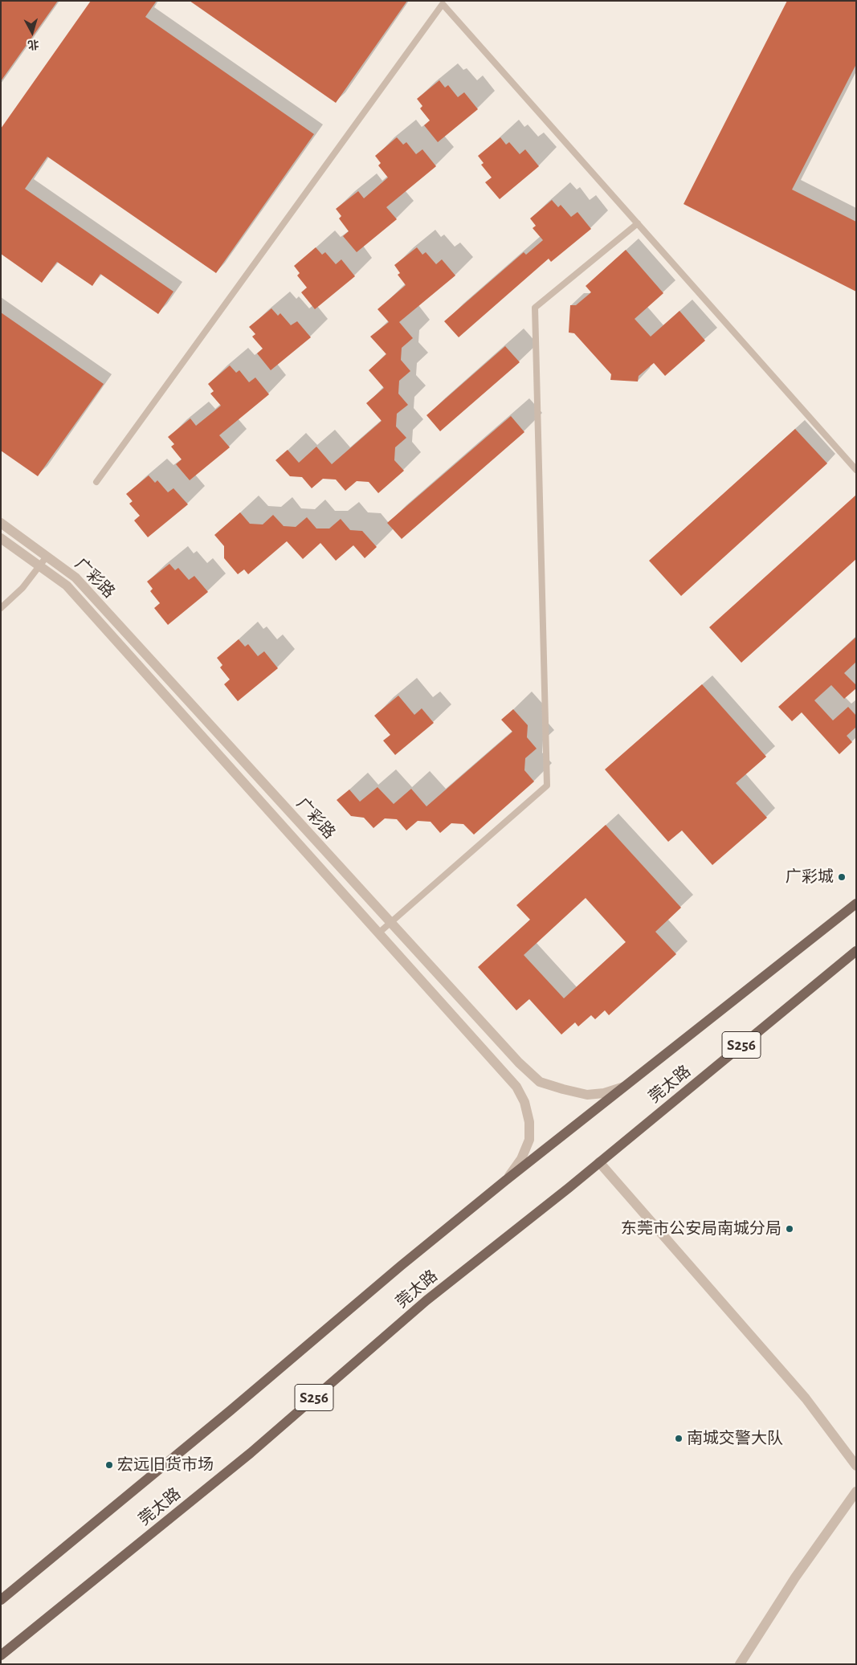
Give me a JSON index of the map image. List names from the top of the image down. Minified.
{"streets":{"main road":["S256","莞太路"],"street":["广彩路"]},"crossings":[["广彩路","莞太路"]],"places":["广彩城","东莞市公安局南城分局","南城交警大队","宏远旧货市场"],"north":"bottom"}
